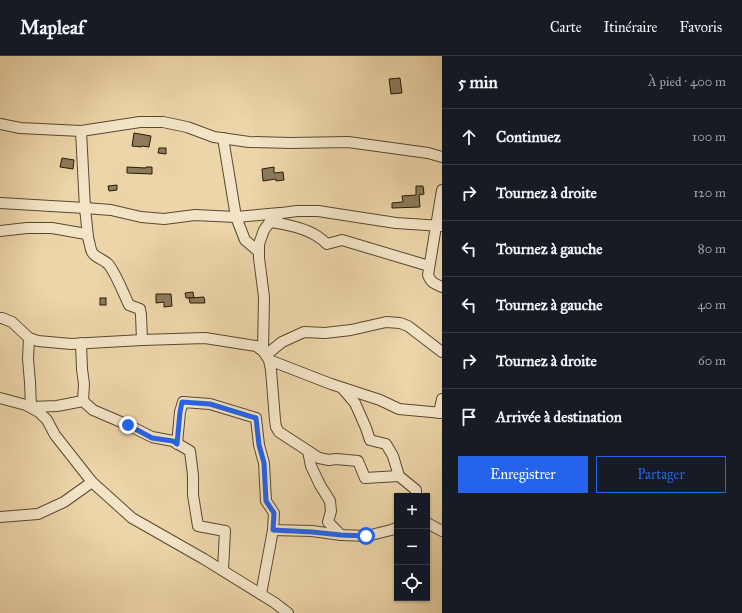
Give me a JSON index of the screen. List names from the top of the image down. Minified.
{"page":{"header":"Mapleaf","nav":["Carte","Itinéraire","Favoris"],"heading":["5 min","À pied · 400 m"],"list":[["Continuez","100 m"],["Tournez à droite","120 m"],["Tournez à gauche","80 m"],["Tournez à gauche","40 m"],["Tournez à droite","60 m"],"Arrivée à destination"],"buttons":["Enregistrer","Partager"],"map_buttons":["+","−"]}}
